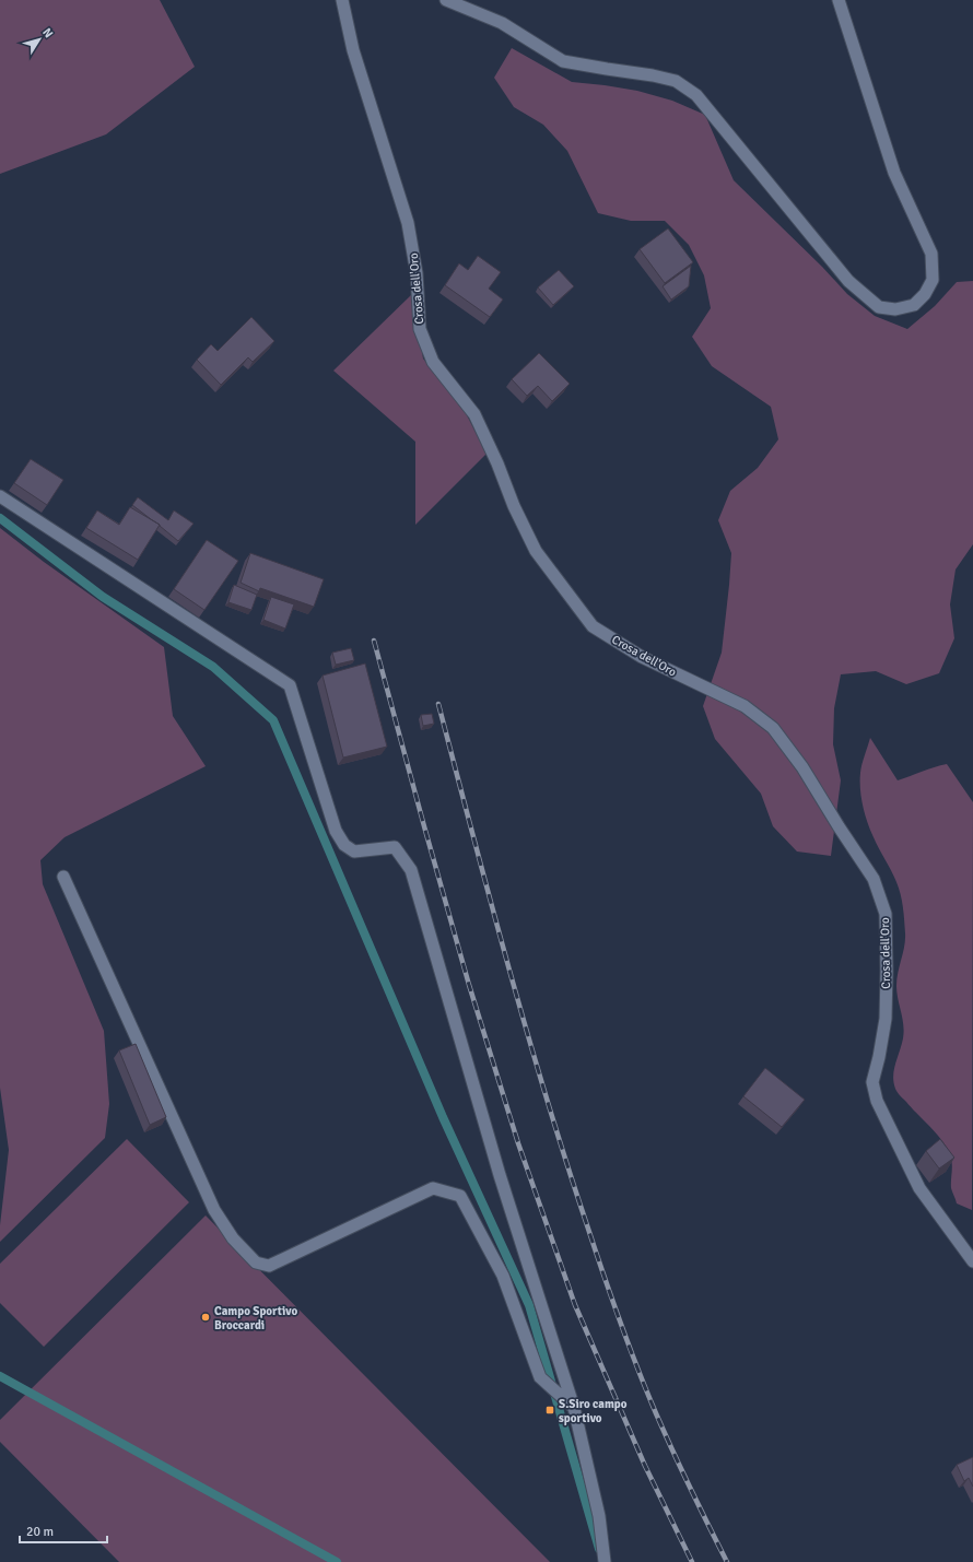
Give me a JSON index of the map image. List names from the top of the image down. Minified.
{"streets":{"street":["Crosa dell'Oro"]},"places":{"other":["Campo Sportivo Broccardi"],"transit":["S.Siro campo sportivo"]},"scale_bar":"20 m","north":"top right"}
